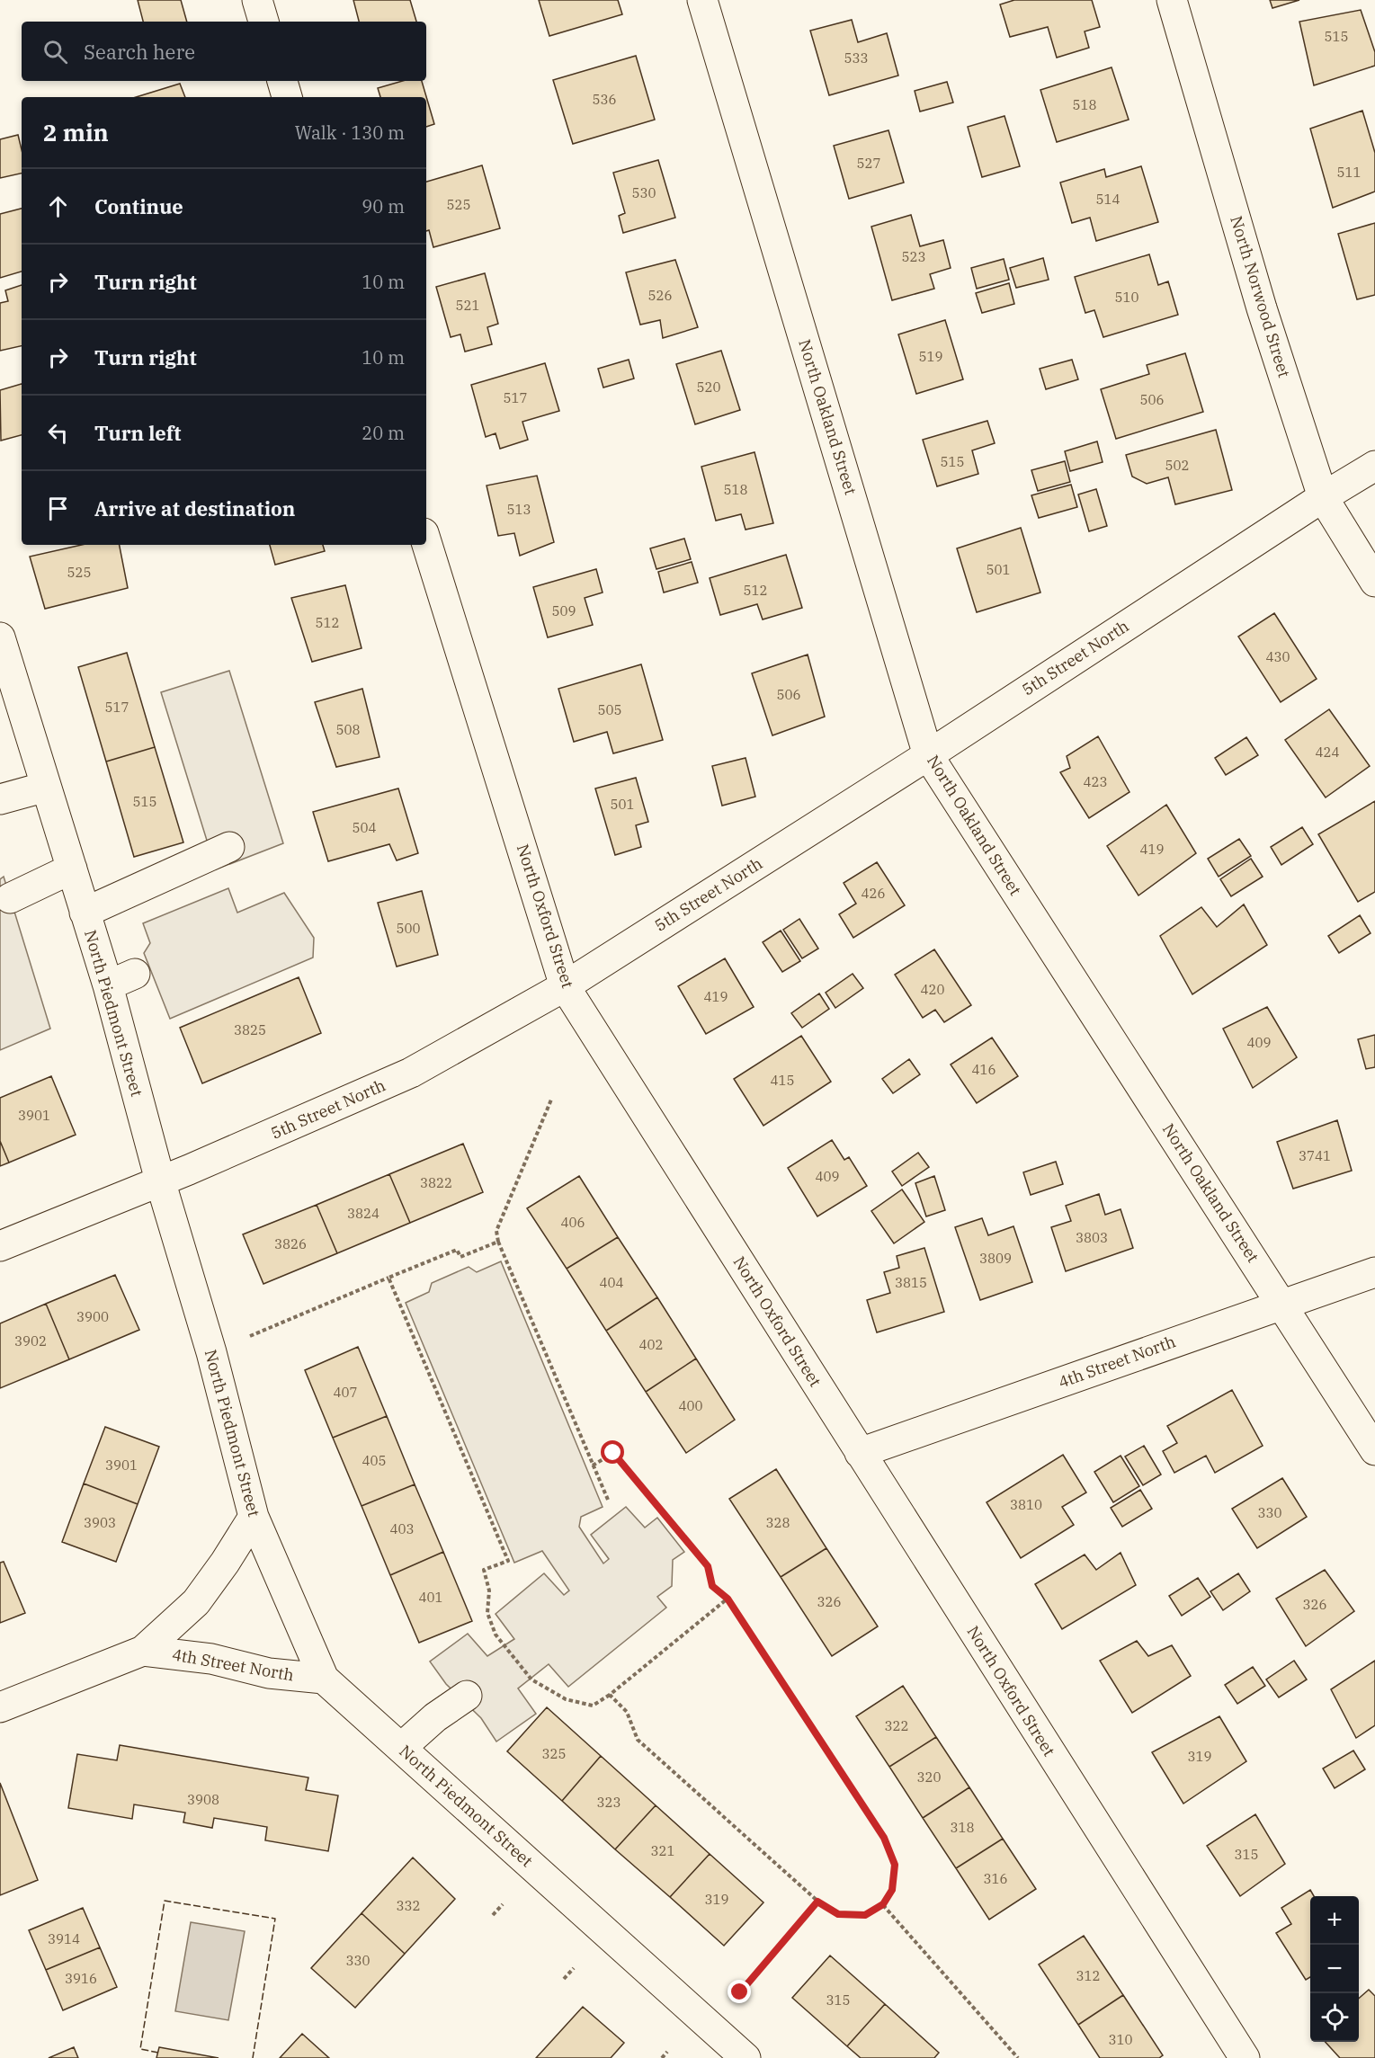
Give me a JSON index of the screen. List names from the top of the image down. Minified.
{"streets":{"street":["North Norwood Street","North Oakland Street","5th Street North","North Oxford Street","North Piedmont Street","4th Street North"]},"crossings":[["North Norwood Street","5th Street North"],["North Oakland Street","5th Street North"],["North Oakland Street","4th Street North"],["5th Street North","North Oxford Street"],["5th Street North","North Piedmont Street"],["North Oxford Street","4th Street North"],["North Piedmont Street","4th Street North"]],"house_numbers":["515","533","536","518","527","511","530","514","525","523","526","510","521","519","520","517","506","515","502","518","513","501","525","512","509","512","430","506","517","505","508","424","423","515","501","504","419","426","500","420","419","3825","409","416","415","3901","3741","409","3822","3824","406","3803","3826","3809","404","3815","3900","3902","402","407","400","405","3901","3810","330","3903","328","403","401","326","326","322","325","319","320","3908","323","318","321","315","316","319","332","3914","330","312","3916","315","310"],"page":{"search":"Search here","heading":["2 min","Walk · 130 m"],"list":[["Continue","90 m"],["Turn right","10 m"],["Turn right","10 m"],["Turn left","20 m"],"Arrive at destination"],"map_buttons":["+","−"]}}
